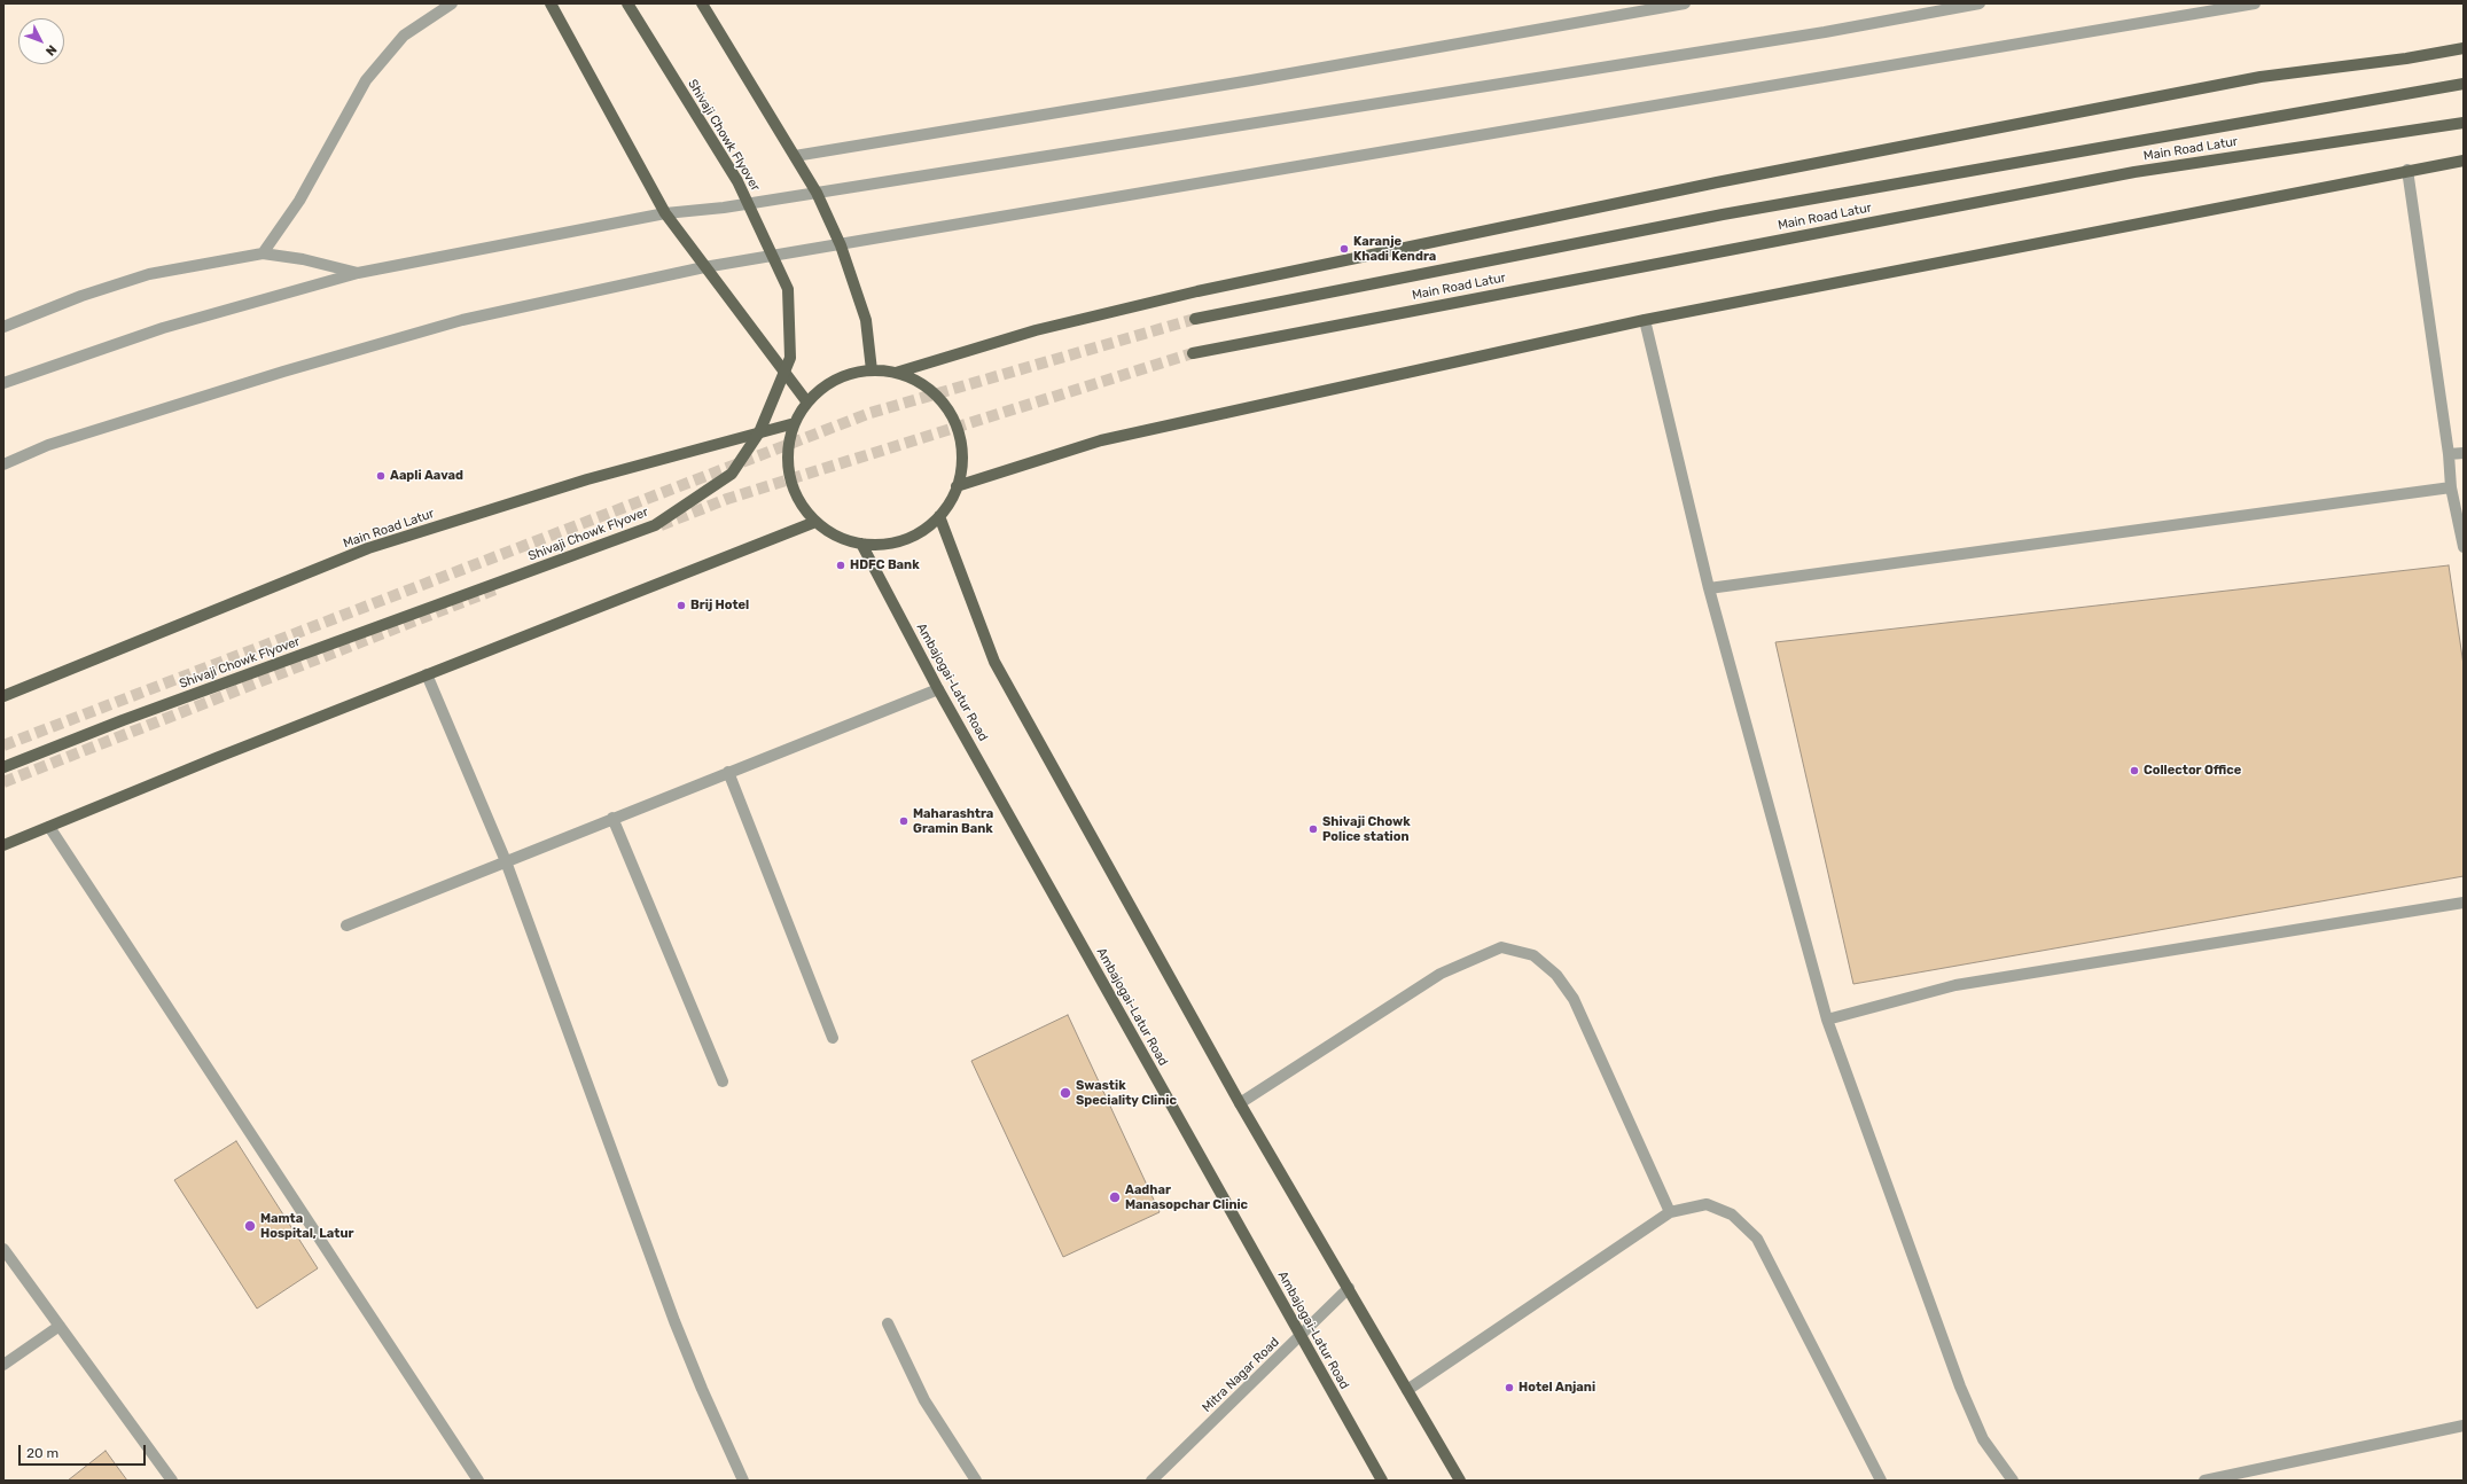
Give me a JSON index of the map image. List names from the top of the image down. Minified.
{"streets":{"main road":["Shivaji Chowk Flyover","Main Road Latur","Ambajogai-Latur Road"],"street":["Mitra Nagar Road"]},"crossings":[["Ambajogai-Latur Road","Mitra Nagar Road"]],"places":["Karanje Khadi Kendra","Aapli Aavad","HDFC Bank","Brij Hotel","Collector Office","Maharashtra Gramin Bank","Shivaji Chowk Police station","Swastik Speciality Clinic","Aadhar Manasopchar Clinic","Mamta Hospital, Latur","Hotel Anjani"],"scale_bar":"20 m","north":"bottom right"}
